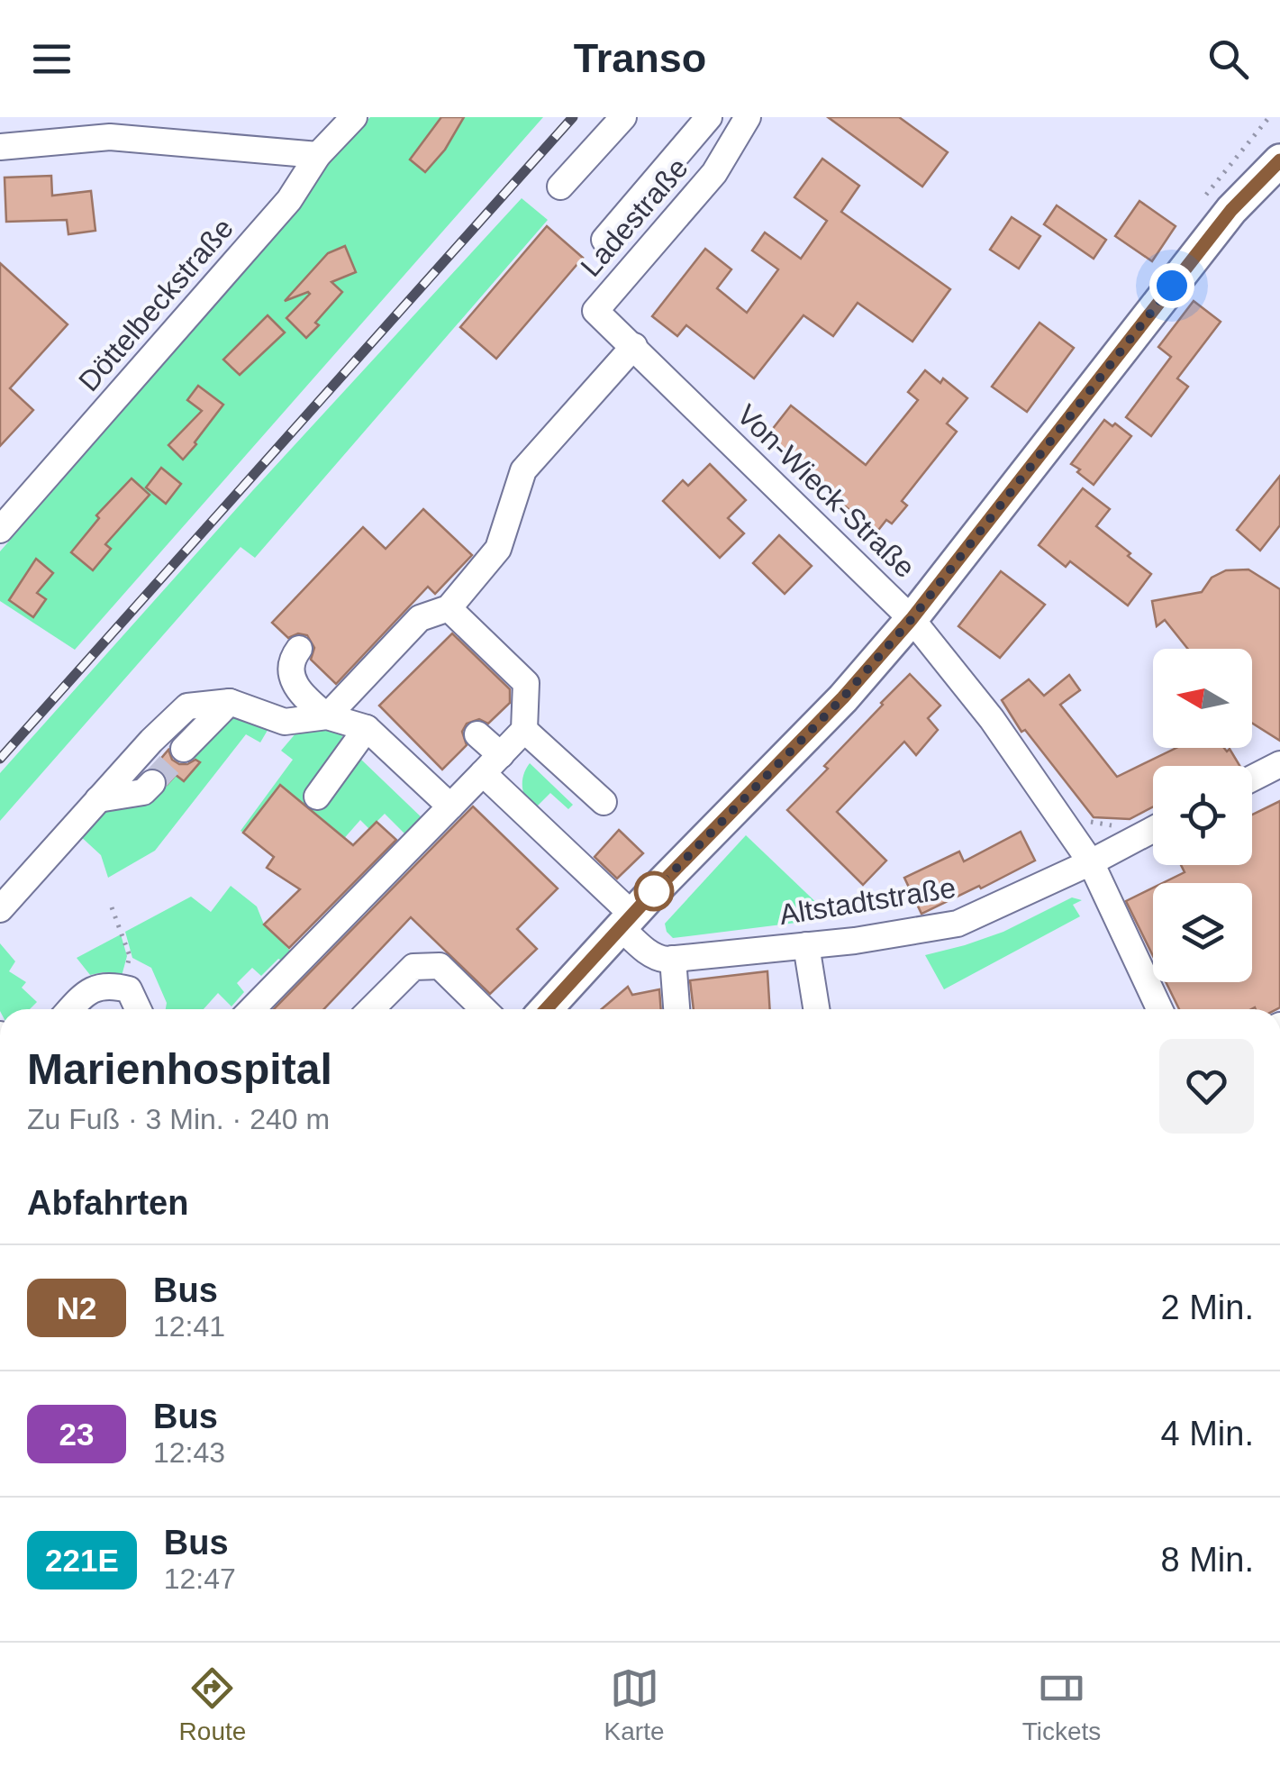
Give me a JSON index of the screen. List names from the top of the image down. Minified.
{"streets":{"street":["Ladestraße","Döttelbeckstraße","Von-Wieck-Straße","Altstadtstraße"]},"crossings":[["Ladestraße","Von-Wieck-Straße"],["Von-Wieck-Straße","Altstadtstraße"]],"lines":["bus line N2"],"north":"left","page":{"header":"Transo","heading":[["Marienhospital","Zu Fuß · 3 Min. · 240 m"],"Abfahrten"],"list":[{"mark":"N2","name":"Bus","note":"12:41","value":"2 Min."},{"mark":"23","name":"Bus","note":"12:43","value":"4 Min."},{"mark":"221E","name":"Bus","note":"12:47","value":"8 Min."}],"tabs":["Route","Karte","Tickets"]}}
